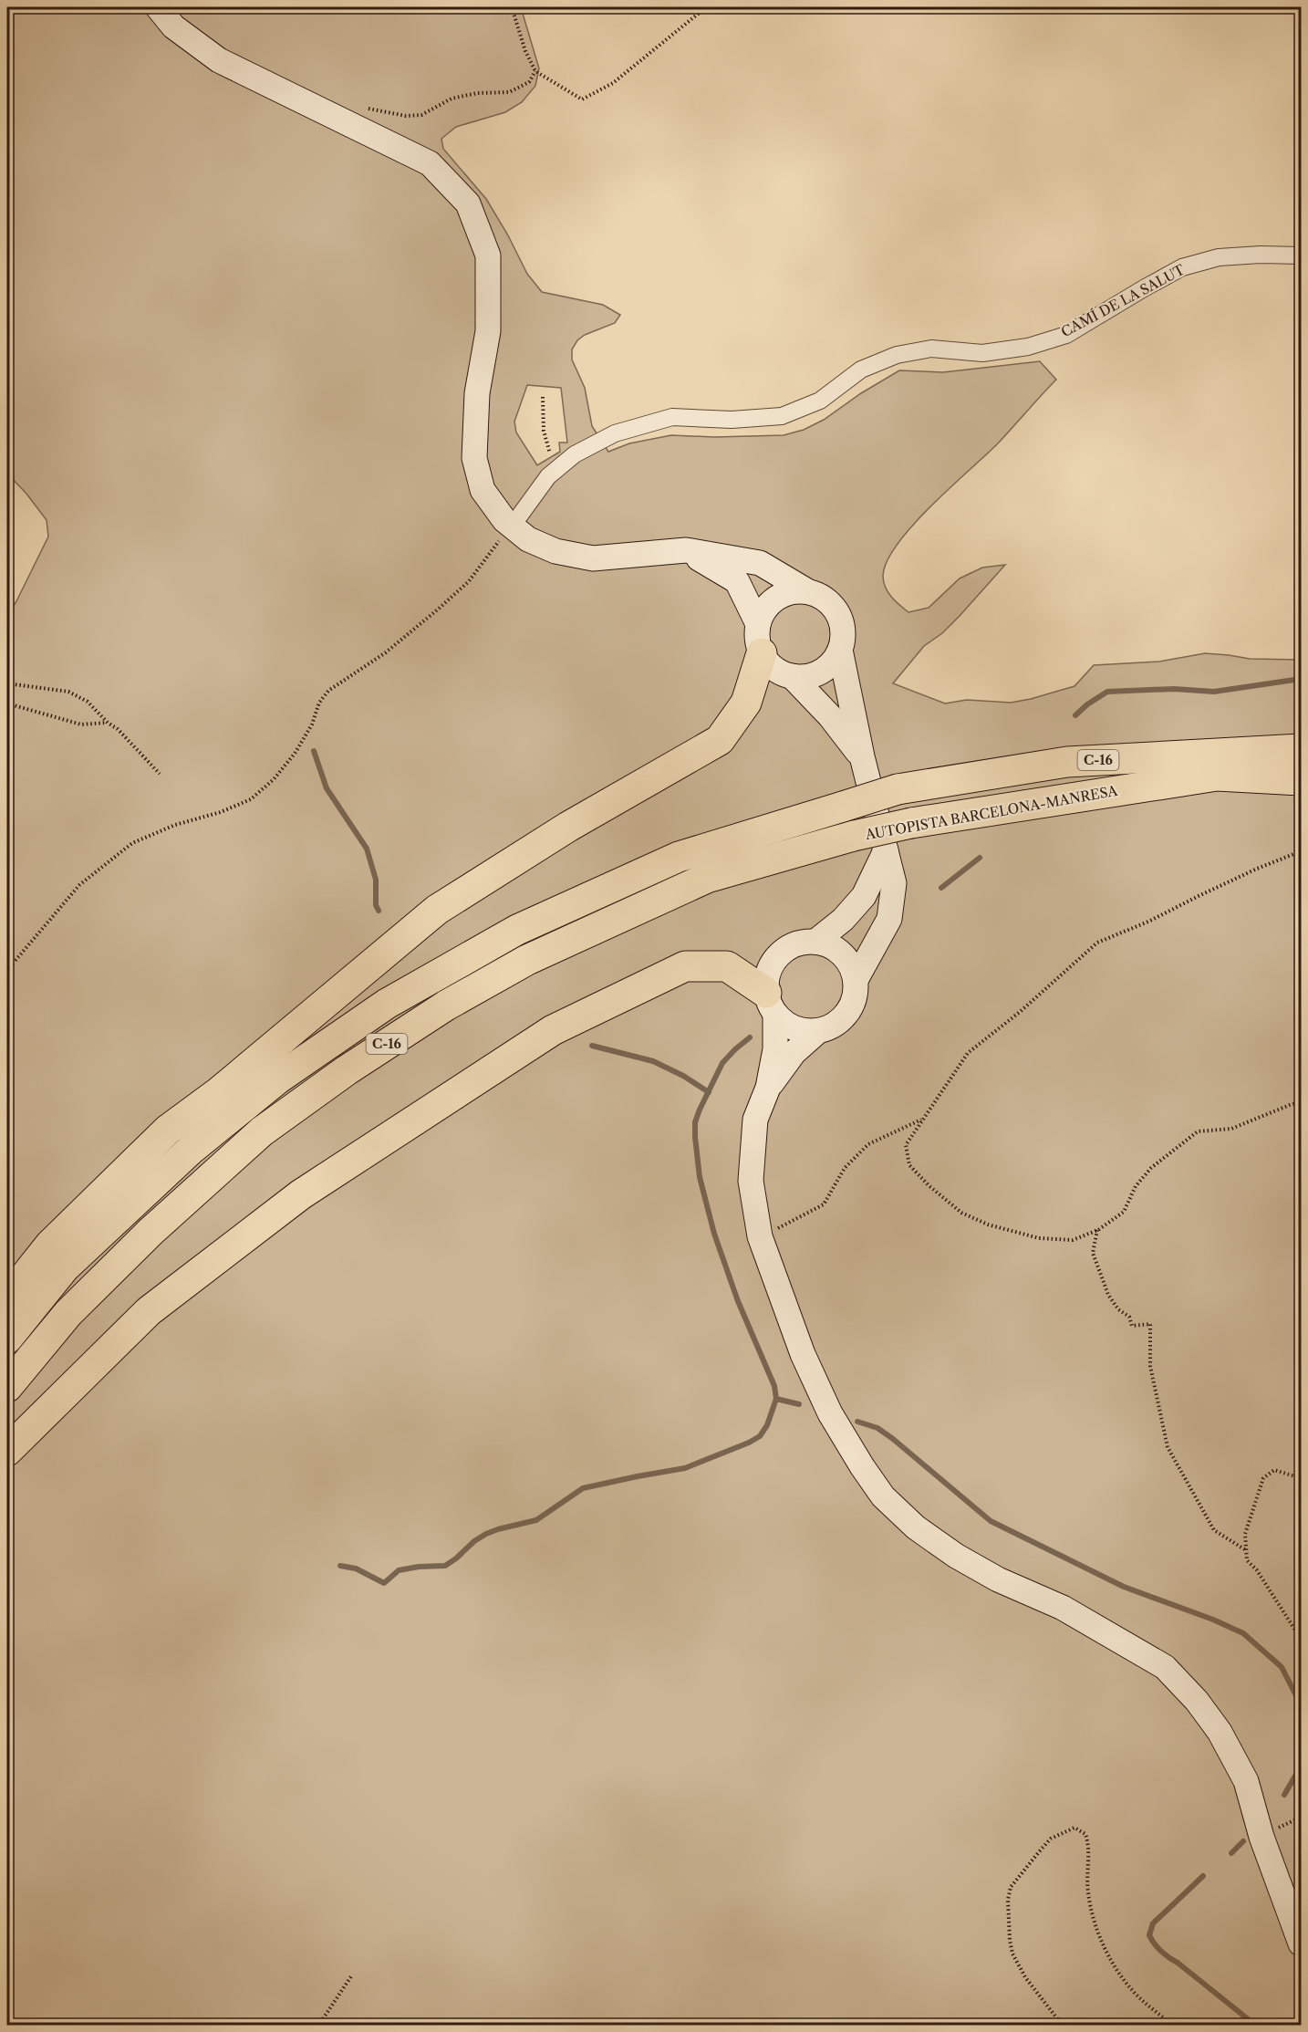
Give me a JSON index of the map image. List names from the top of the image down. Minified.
{"streets":{"highway":["C-16","AUTOPISTA BARCELONA-MANRESA"],"street":["CAMÍ DE LA SALUT"]}}
